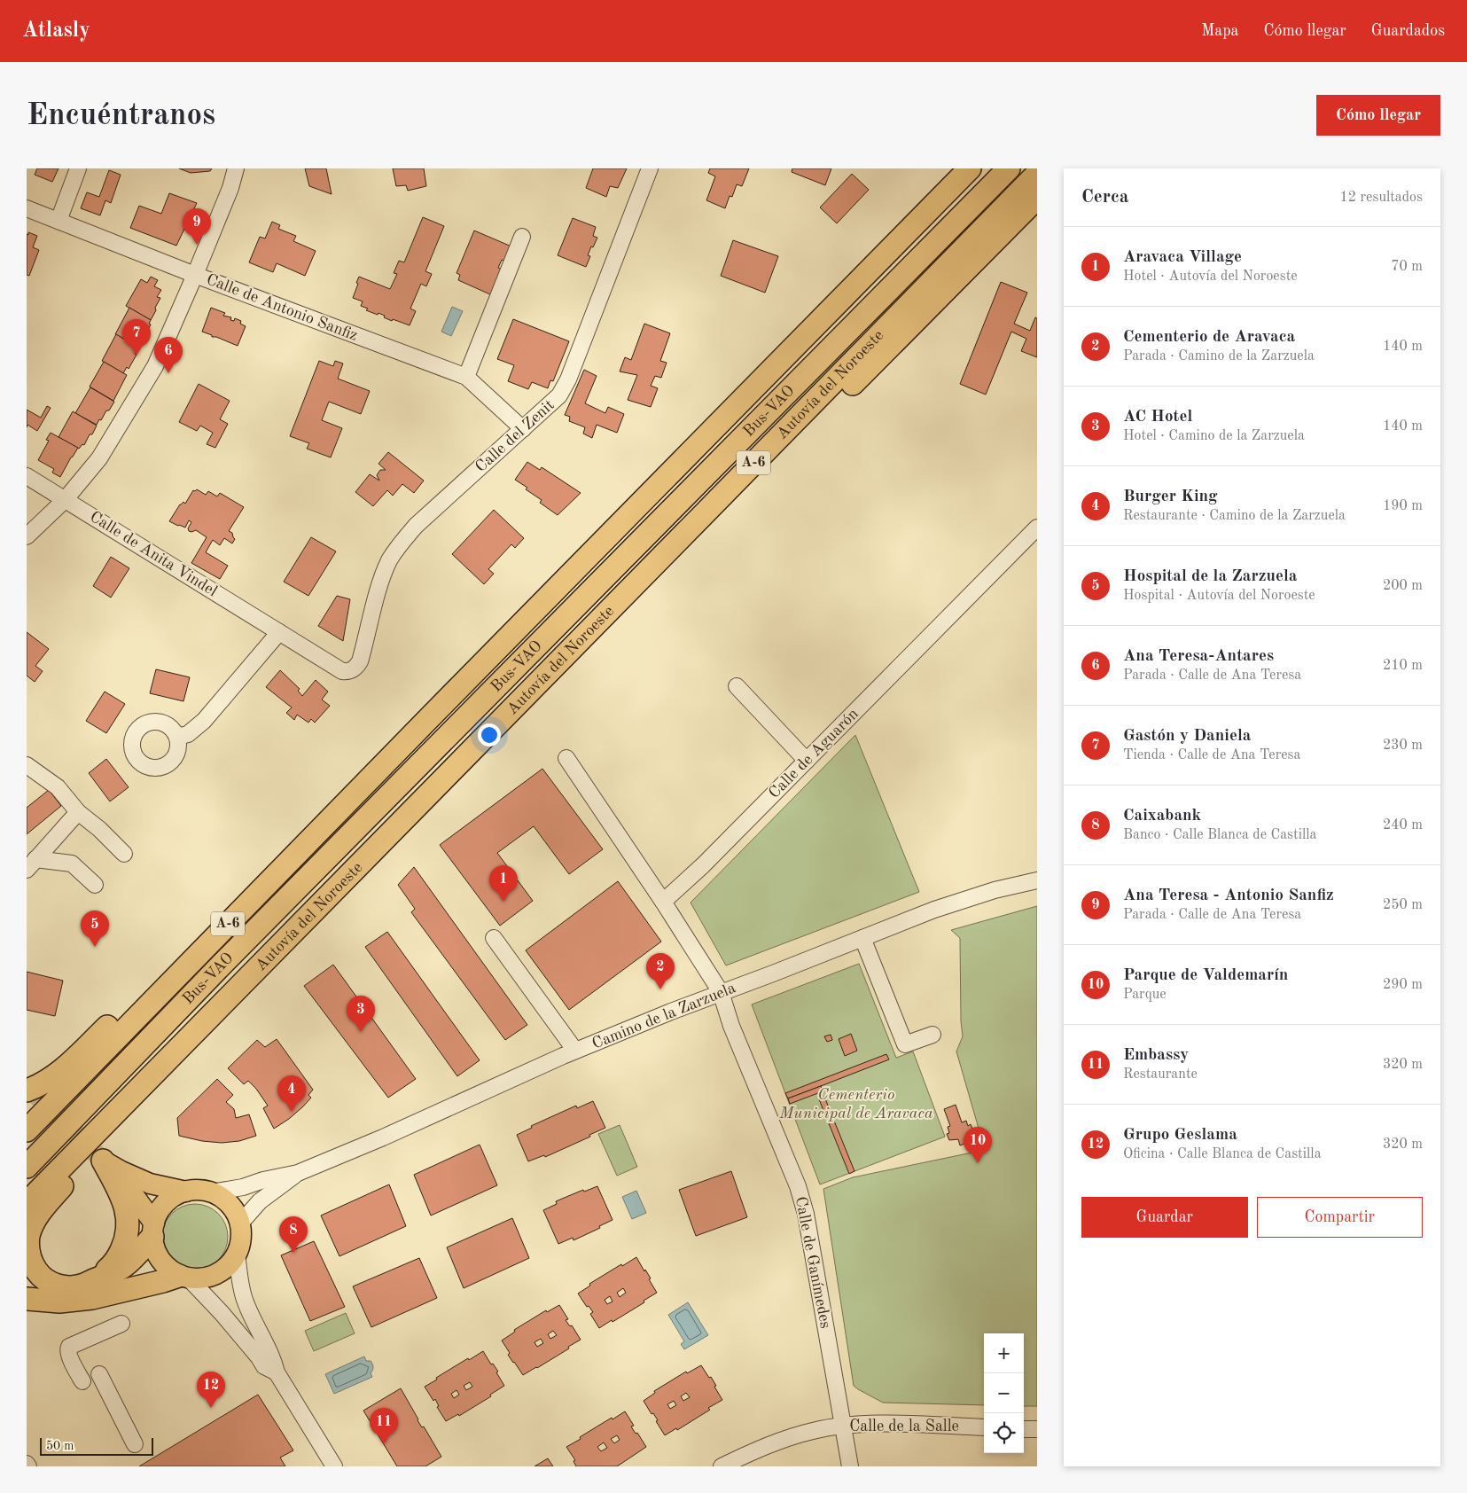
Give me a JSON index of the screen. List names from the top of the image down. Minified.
{"streets":{"highway":["Autovía del Noroeste","Bus-VAO","A-6"],"street":["Calle de Antonio Sanfiz","Calle del Zenit","Calle de Anita Vindel","Calle de Aguarón","Camino de la Zarzuela","Calle de Ganímedes","Calle de la Salle"]},"crossings":[["Calle de Antonio Sanfiz","Calle del Zenit"],["Calle del Zenit","Calle de Anita Vindel"],["Camino de la Zarzuela","Calle de Ganímedes"],["Calle de Ganímedes","Calle de la Salle"]],"parks":["Cementerio Municipal de Aravaca"],"scale_bar":"50 m","page":{"header":"Atlasly","nav":["Mapa","Cómo llegar","Guardados"],"buttons":["Cómo llegar",["Guardar","Compartir"]],"title":"Encuéntranos","heading":["Cerca","12 resultados"],"pins":["9","7","6","1","5","2","3","4","10","8","12","11"],"list":[{"mark":"1","name":"Aravaca Village","note":"Hotel · Autovía del Noroeste","value":"70 m"},{"mark":"2","name":"Cementerio de Aravaca","note":"Parada · Camino de la Zarzuela","value":"140 m"},{"mark":"3","name":"AC Hotel","note":"Hotel · Camino de la Zarzuela","value":"140 m"},{"mark":"4","name":"Burger King","note":"Restaurante · Camino de la Zarzuela","value":"190 m"},{"mark":"5","name":"Hospital de la Zarzuela","note":"Hospital · Autovía del Noroeste","value":"200 m"},{"mark":"6","name":"Ana Teresa-Antares","note":"Parada · Calle de Ana Teresa","value":"210 m"},{"mark":"7","name":"Gastón y Daniela","note":"Tienda · Calle de Ana Teresa","value":"230 m"},{"mark":"8","name":"Caixabank","note":"Banco · Calle Blanca de Castilla","value":"240 m"},{"mark":"9","name":"Ana Teresa - Antonio Sanfiz","note":"Parada · Calle de Ana Teresa","value":"250 m"},{"mark":"10","name":"Parque de Valdemarín","note":"Parque","value":"290 m"},{"mark":"11","name":"Embassy","note":"Restaurante","value":"320 m"},{"mark":"12","name":"Grupo Geslama","note":"Oficina · Calle Blanca de Castilla","value":"320 m"}],"map_buttons":["+","−"],"scale":"50 m"}}
